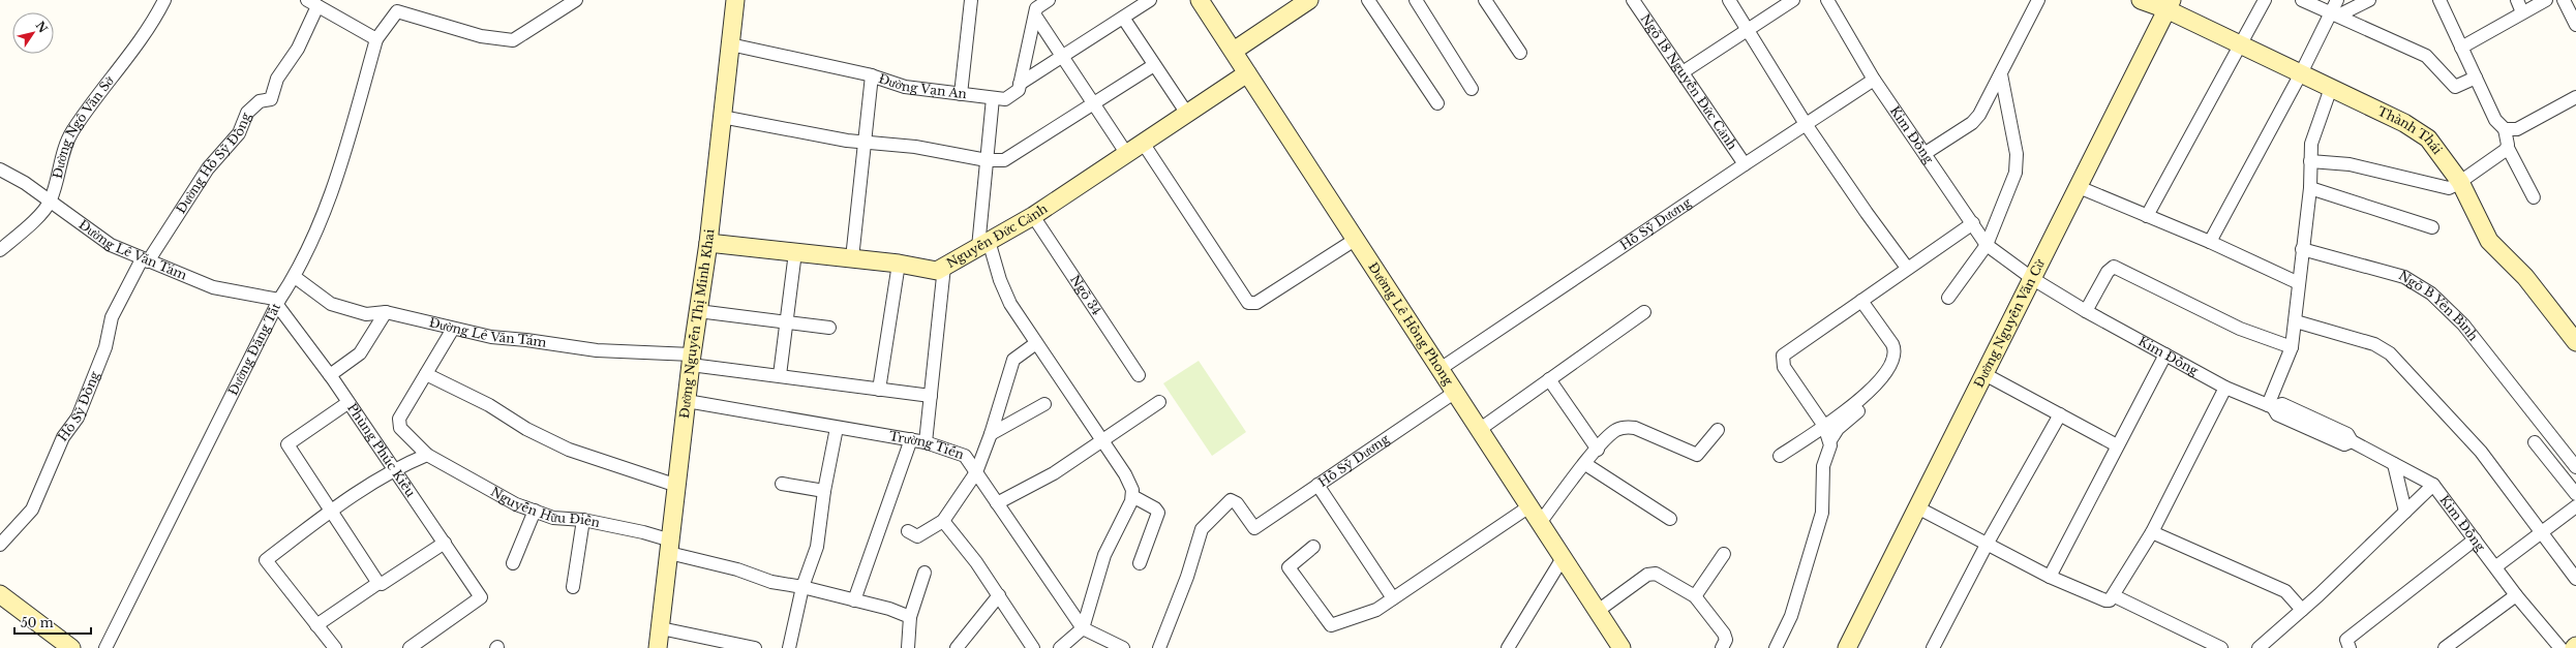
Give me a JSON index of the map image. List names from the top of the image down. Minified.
{"streets":{"main road":["Thành Thái","Nguyễn Đức Cảnh","Đường Nguyễn Thị Minh Khai","Đường Lê Hồng Phong","Đường Nguyễn Văn Cừ"],"street":["Ngõ 18 Nguyễn Đức Cảnh","Đường Vạn An","Đường Ngô Văn Sở","Kim Đồng","Đường Hồ Sỹ Đồng","Hồ Sỹ Dương","Đường Lê Văn Tám","Ngõ 34","Ngõ B Yên Bình","Đường Đặng Tất","Hồ Sỹ Đồng","Trường Tiến","Phùng Phúc Kiều","Nguyễn Hữu Điền"]},"crossings":[["Ngõ 18 Nguyễn Đức Cảnh","Hồ Sỹ Dương"],["Đường Vạn An","Đường Nguyễn Thị Minh Khai"],["Đường Ngô Văn Sở","Đường Lê Văn Tám"],["Thành Thái","Đường Nguyễn Văn Cừ"],["Kim Đồng","Hồ Sỹ Dương"],["Kim Đồng","Đường Nguyễn Văn Cừ"],["Đường Hồ Sỹ Đồng","Đường Lê Văn Tám"],["Đường Hồ Sỹ Đồng","Hồ Sỹ Đồng"],["Hồ Sỹ Dương","Đường Lê Hồng Phong"],["Nguyễn Đức Cảnh","Ngõ 34"],["Nguyễn Đức Cảnh","Đường Nguyễn Thị Minh Khai"],["Nguyễn Đức Cảnh","Đường Lê Hồng Phong"],["Đường Lê Văn Tám","Đường Nguyễn Thị Minh Khai"],["Đường Lê Văn Tám","Đường Đặng Tất"],["Đường Lê Văn Tám","Hồ Sỹ Đồng"],["Đường Lê Văn Tám","Phùng Phúc Kiều"],["Đường Lê Văn Tám","Nguyễn Hữu Điền"],["Đường Nguyễn Thị Minh Khai","Trường Tiến"],["Đường Nguyễn Thị Minh Khai","Nguyễn Hữu Điền"],["Đường Đặng Tất","Phùng Phúc Kiều"]],"scale_bar":"50 m","north":"top right"}
